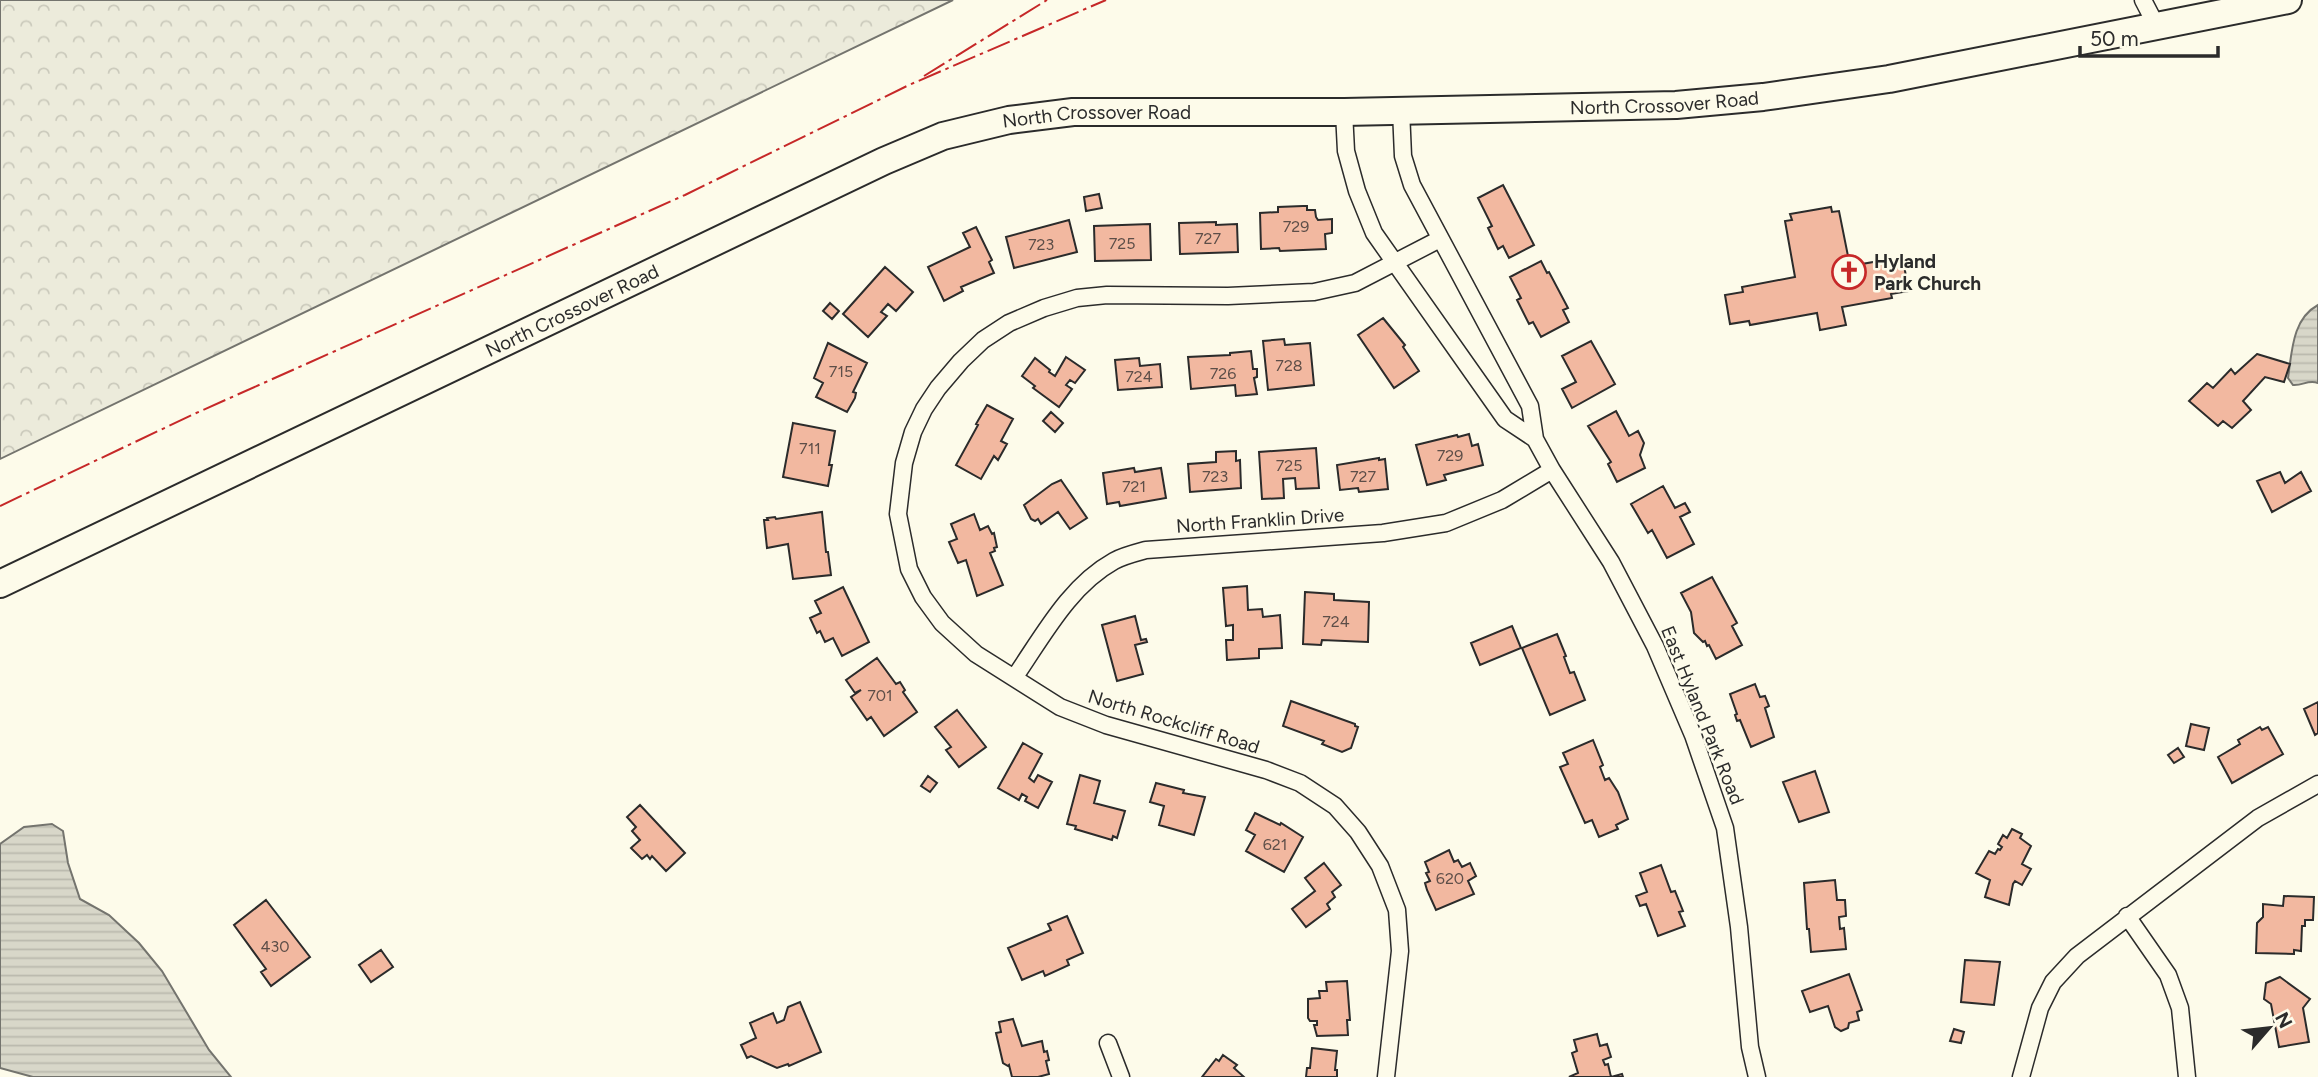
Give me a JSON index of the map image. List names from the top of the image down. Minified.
{"streets":{"main road":["North Crossover Road"],"street":["North Franklin Drive","East Hyland Park Road","North Rockcliff Road"]},"crossings":[["North Crossover Road","East Hyland Park Road"],["North Franklin Drive","East Hyland Park Road"],["North Franklin Drive","North Rockcliff Road"],["East Hyland Park Road","North Rockcliff Road"]],"places":{"church":["Hyland Park Church"]},"house_numbers":["729","727","725","723","728","715","726","724","711","729","725","723","727","721","724","701","621","620","430"],"scale_bar":"50 m","north":"top right"}
